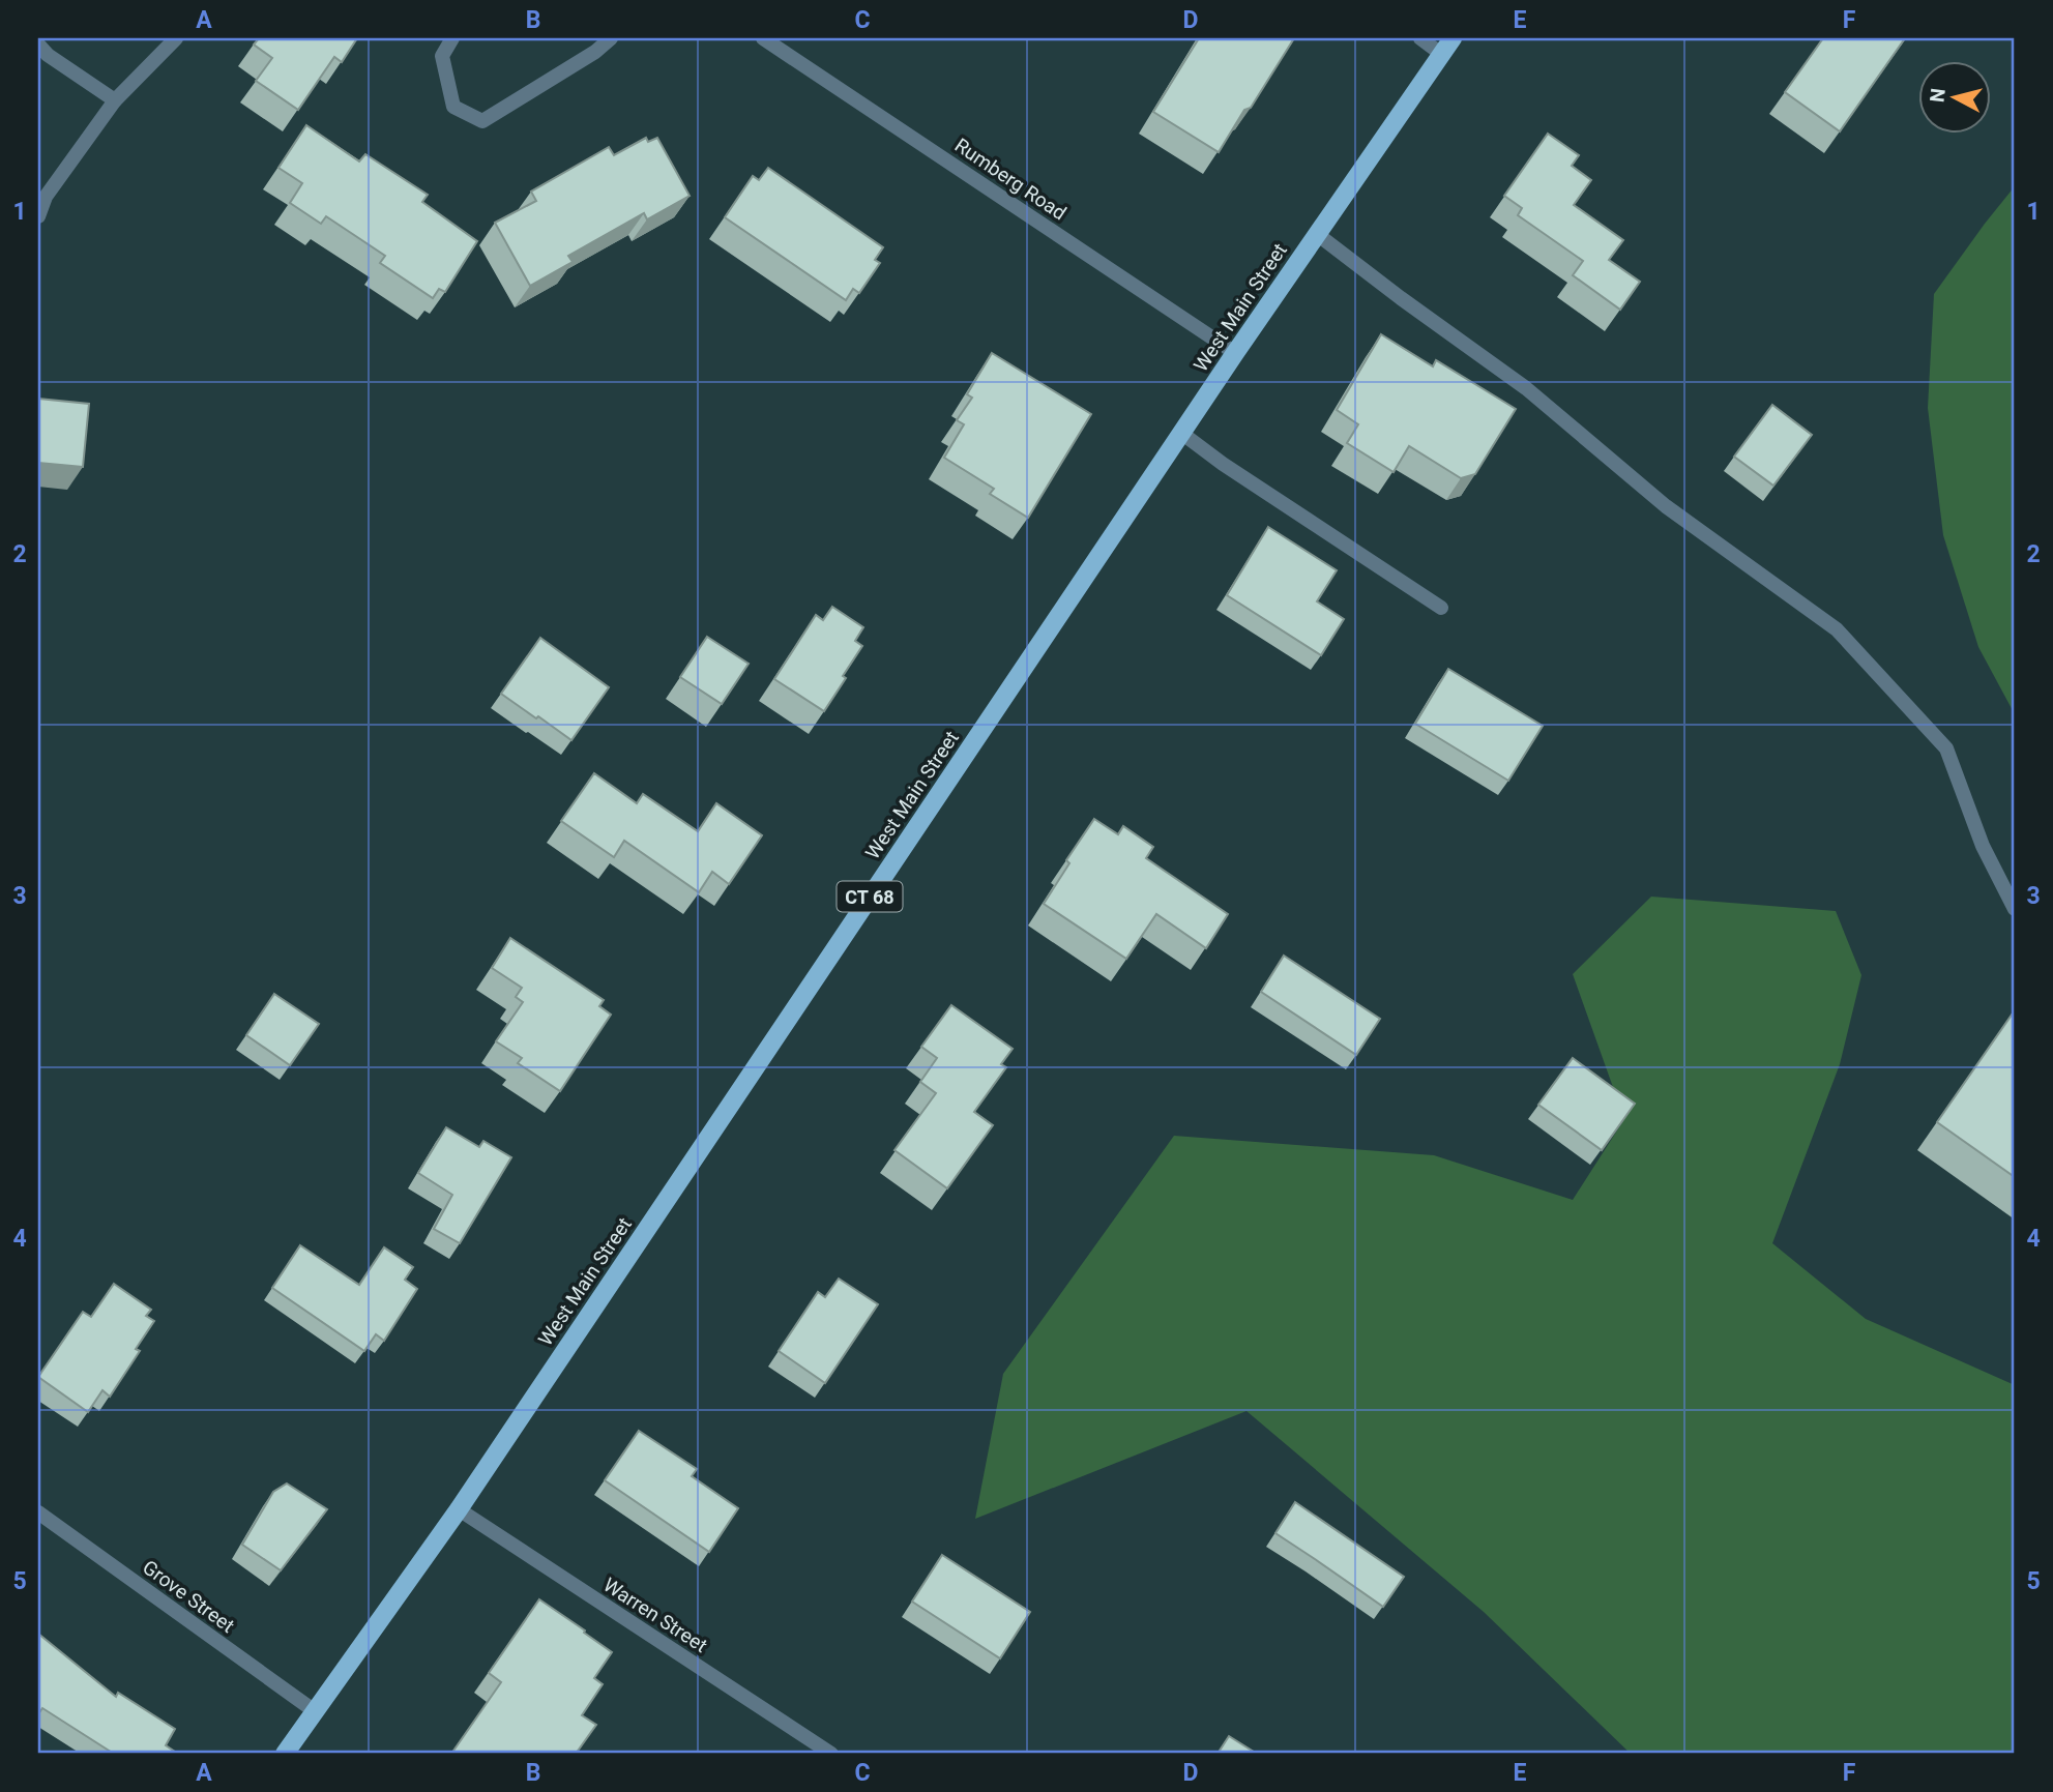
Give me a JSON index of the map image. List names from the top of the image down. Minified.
{"streets":{"main road":["West Main Street","CT 68"],"street":["Rumberg Road","Grove Street","Warren Street"]},"crossings":[["Rumberg Road","West Main Street"],["West Main Street","Grove Street"],["West Main Street","Warren Street"]],"north":"left","grid":{"columns":["A","B","C","D","E","F"],"rows":["1","2","3","4","5"]}}
